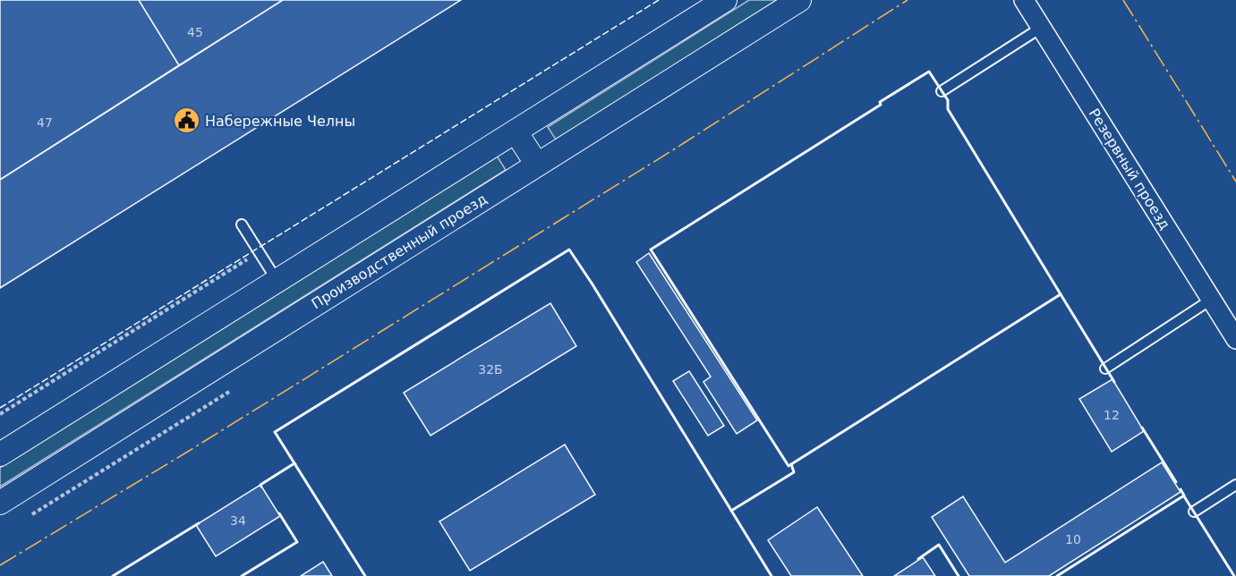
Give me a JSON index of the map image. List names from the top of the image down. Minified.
{"streets":{"street":["Резервный проезд","Производственный проезд"]},"places":{"public building":["Набережные Челны"]},"house_numbers":["45","47","32Б","12","34","10"]}
